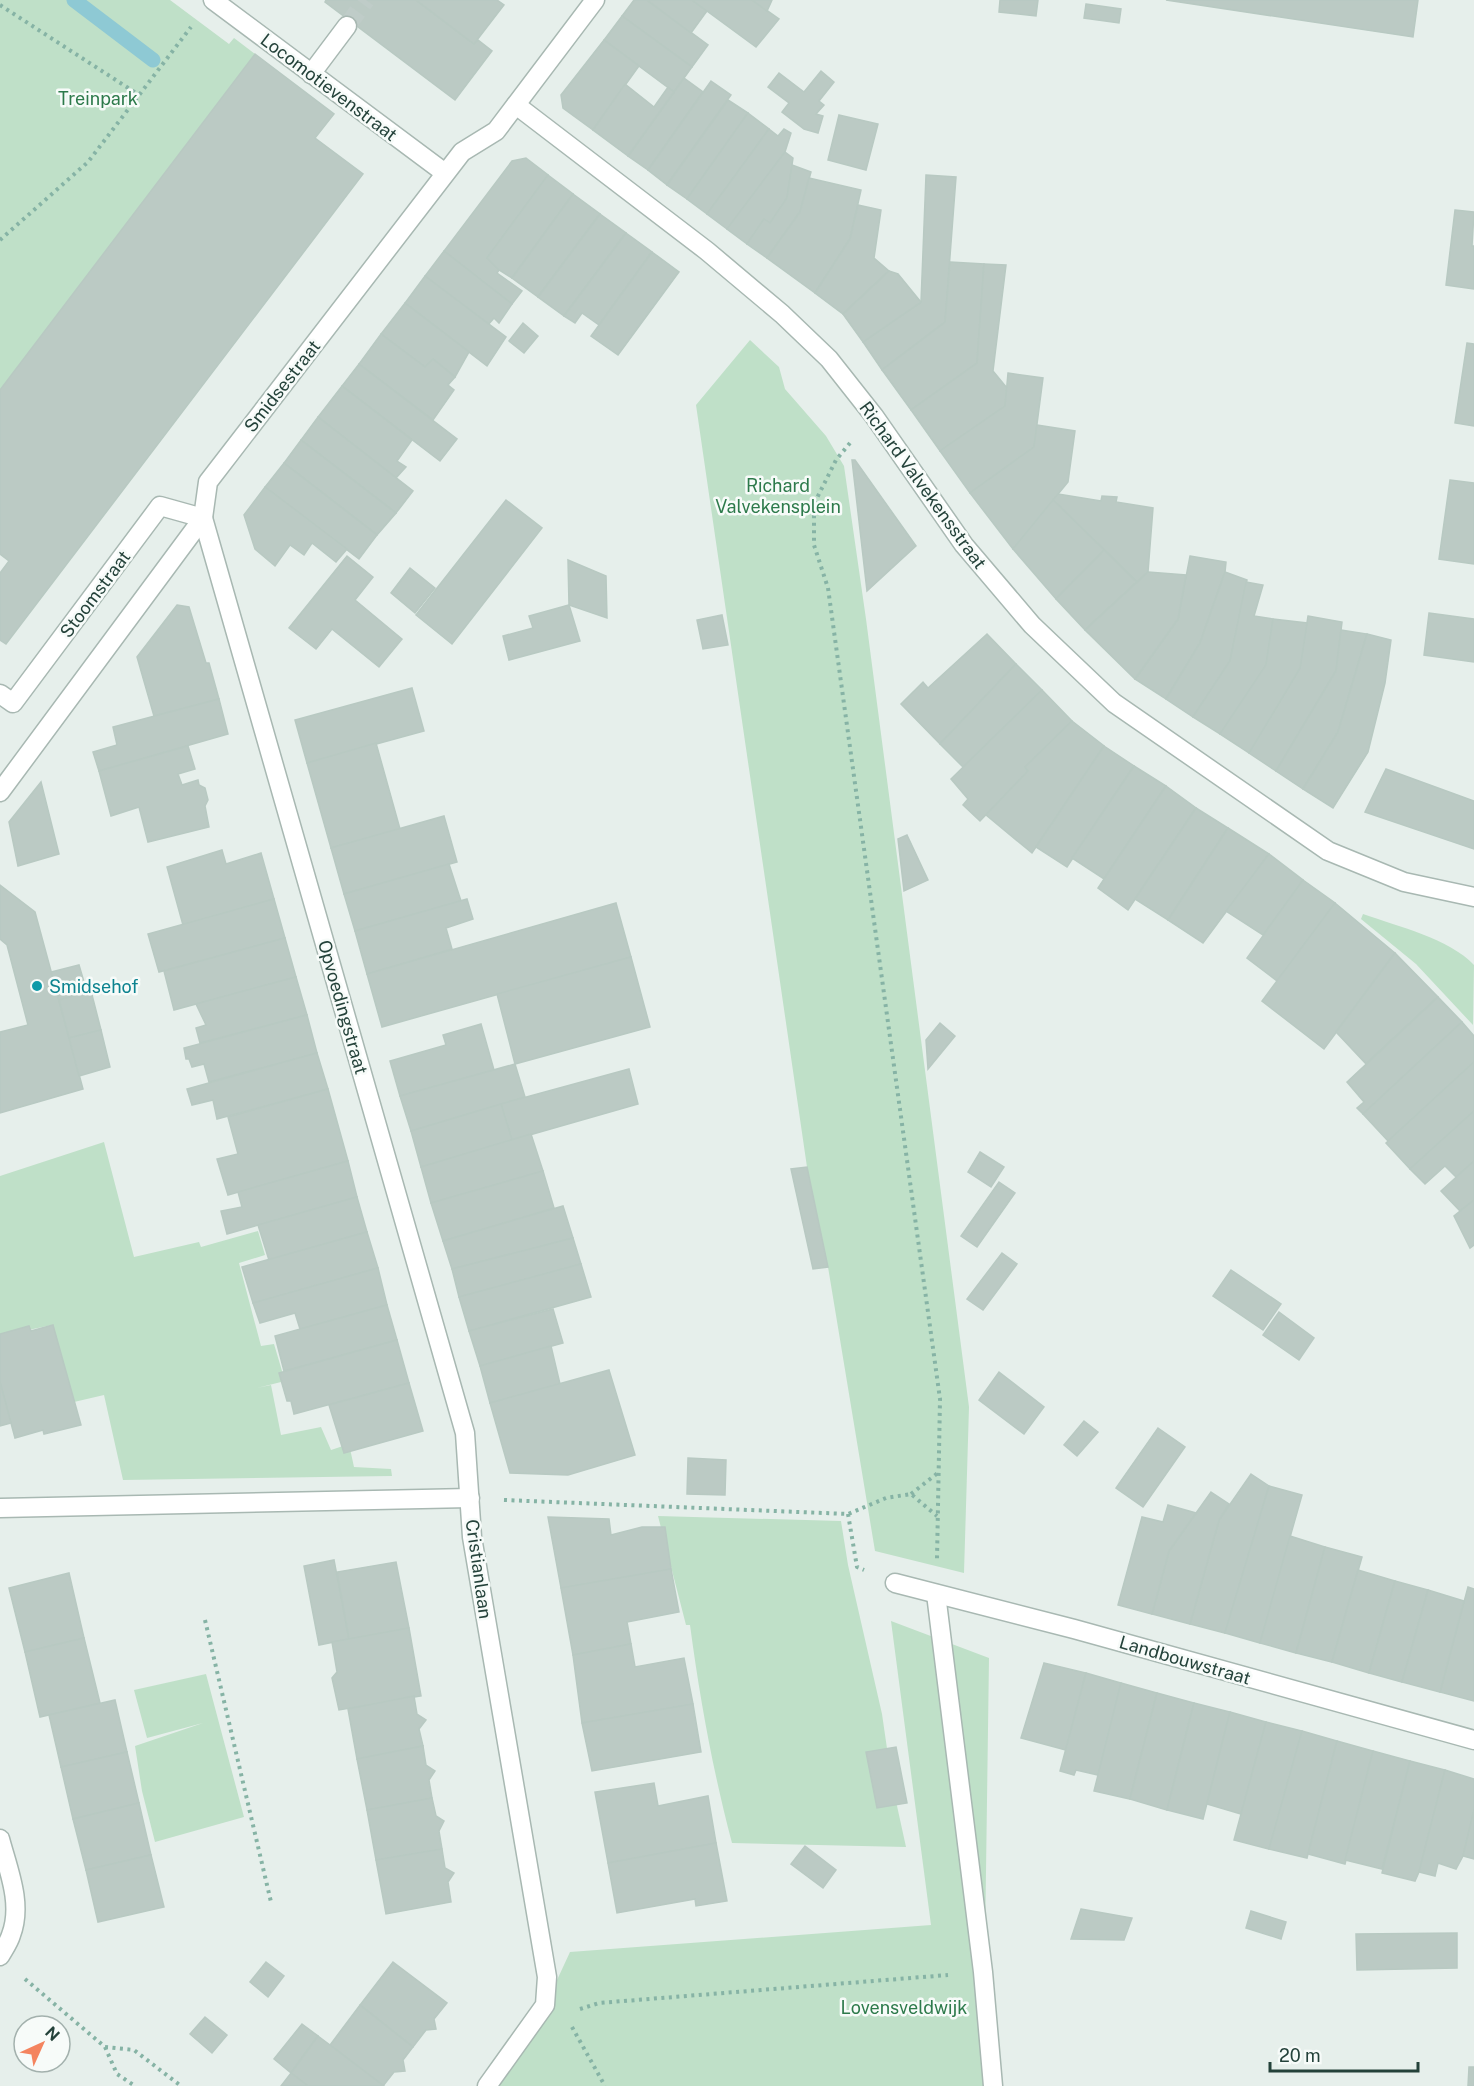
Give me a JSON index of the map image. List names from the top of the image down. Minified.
{"streets":{"street":["Locomotievenstraat","Smidsestraat","Richard Valvekensstraat","Stoomstraat","Opvoedingstraat","Cristianlaan","Landbouwstraat"]},"crossings":[["Locomotievenstraat","Smidsestraat"],["Smidsestraat","Richard Valvekensstraat"],["Smidsestraat","Stoomstraat"],["Smidsestraat","Opvoedingstraat"],["Stoomstraat","Opvoedingstraat"],["Opvoedingstraat","Cristianlaan"]],"parks":["Treinpark","Richard Valvekensplein","Lovensveldwijk"],"places":["Smidsehof"],"scale_bar":"20 m","north":"top right"}
